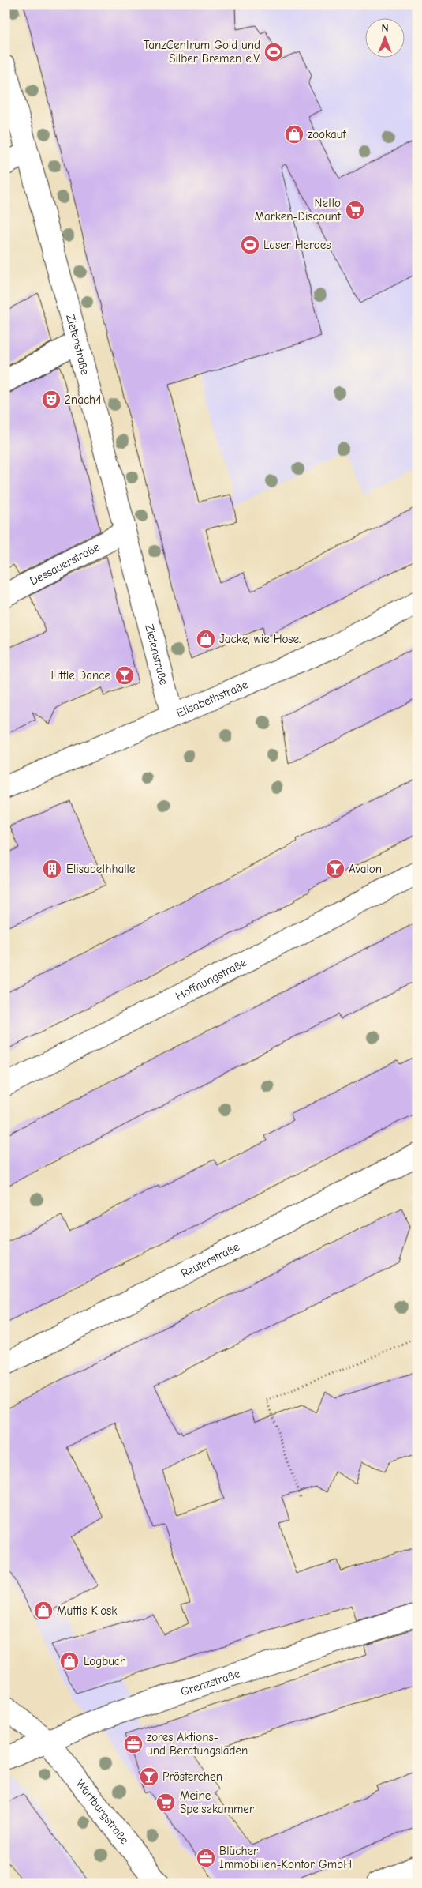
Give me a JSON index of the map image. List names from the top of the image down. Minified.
{"streets":{"street":["Zietenstraße","Dessauerstraße","Elisabethstraße","Hoffnungstraße","Reuterstraße","Grenzstraße","Wartburgstraße"]},"crossings":[["Zietenstraße","Dessauerstraße"],["Zietenstraße","Elisabethstraße"],["Grenzstraße","Wartburgstraße"]],"places":{"sports":["TanzCentrum Gold und Silber Bremen e.V.","Laser Heroes"],"shop":["zookauf","Jacke, wie Hose.","Muttis Kiosk","Logbuch"],"supermarket":["Netto Marken-Discount","Meine Speisekammer"],"theatre":["2nach4"],"bar":["Little Dance","Avalon","Prösterchen"],"building":["Elisabethhalle"],"office":["zores Aktions- und Beratungsladen","Blücher Immobilien-Kontor GmbH"]},"north":"top"}
